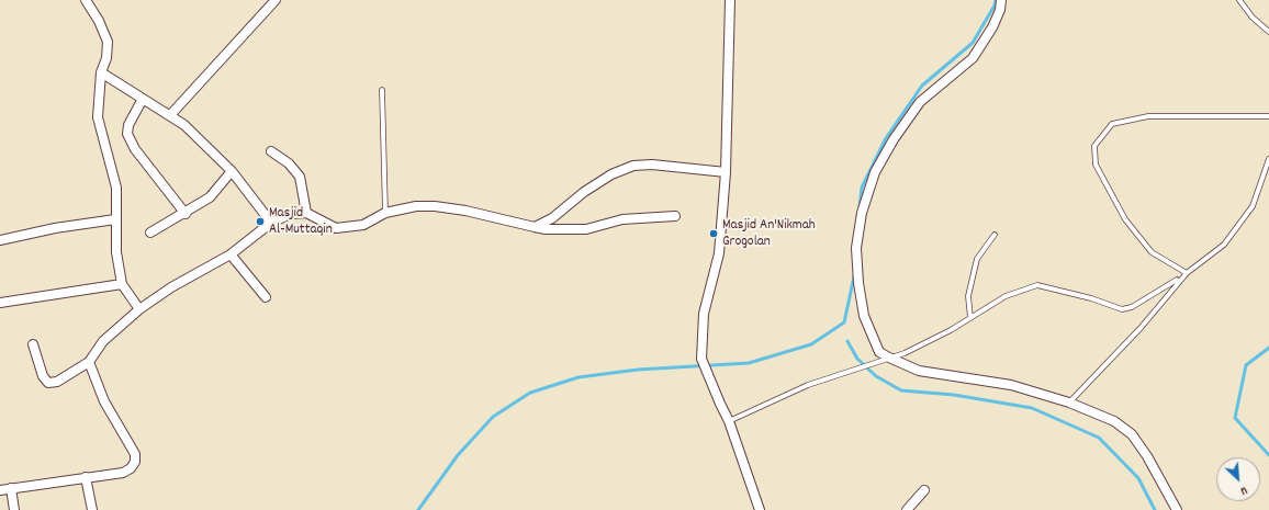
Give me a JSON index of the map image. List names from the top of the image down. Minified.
{"places":["Masjid Al-Muttaqin","Masjid An'Nikmah Grogolan"],"north":"bottom right"}
